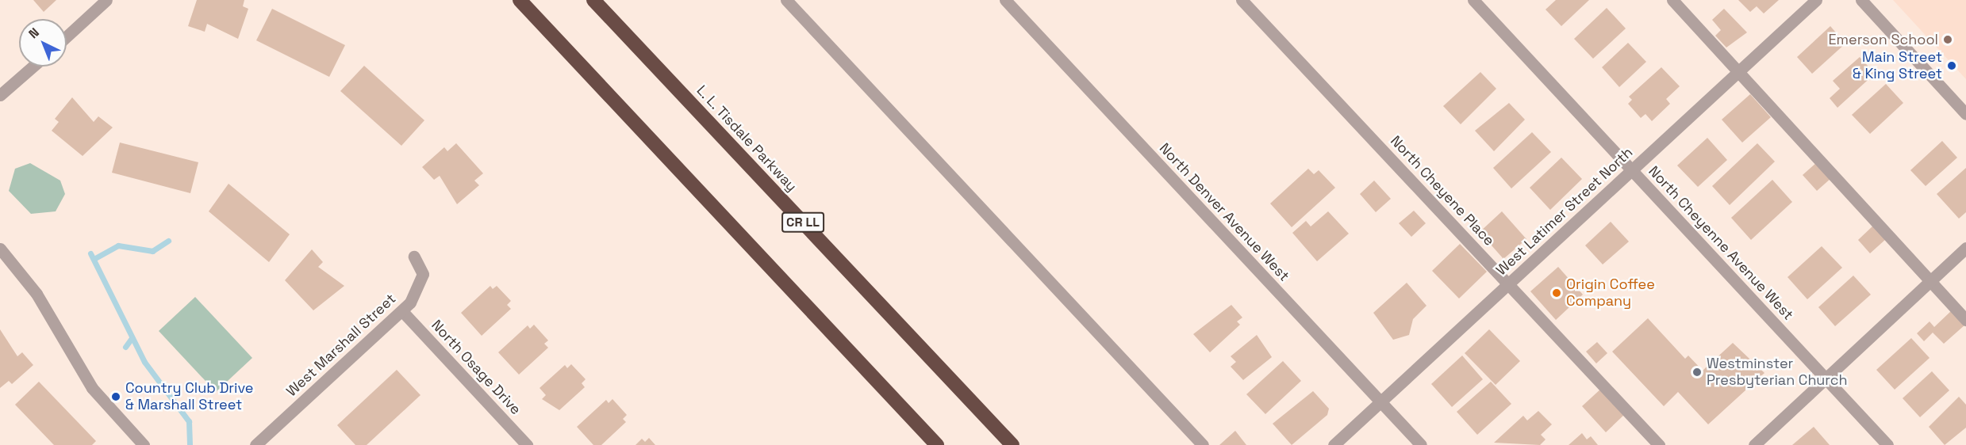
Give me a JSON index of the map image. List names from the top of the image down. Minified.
{"streets":{"highway":["L. L. Tisdale Parkway","CR LL"],"street":["North Cheyene Place","West Latimer Street North","North Denver Avenue West","North Cheyenne Avenue West","West Marshall Street","North Osage Drive"]},"crossings":[["North Cheyene Place","West Latimer Street North"],["West Latimer Street North","North Denver Avenue West"],["West Latimer Street North","North Cheyenne Avenue West"],["West Marshall Street","North Osage Drive"]],"places":["Emerson School","Main Street & King Street","Origin Coffee Company","Westminster Presbyterian Church","Country Club Drive & Marshall Street"],"north":"top left"}
